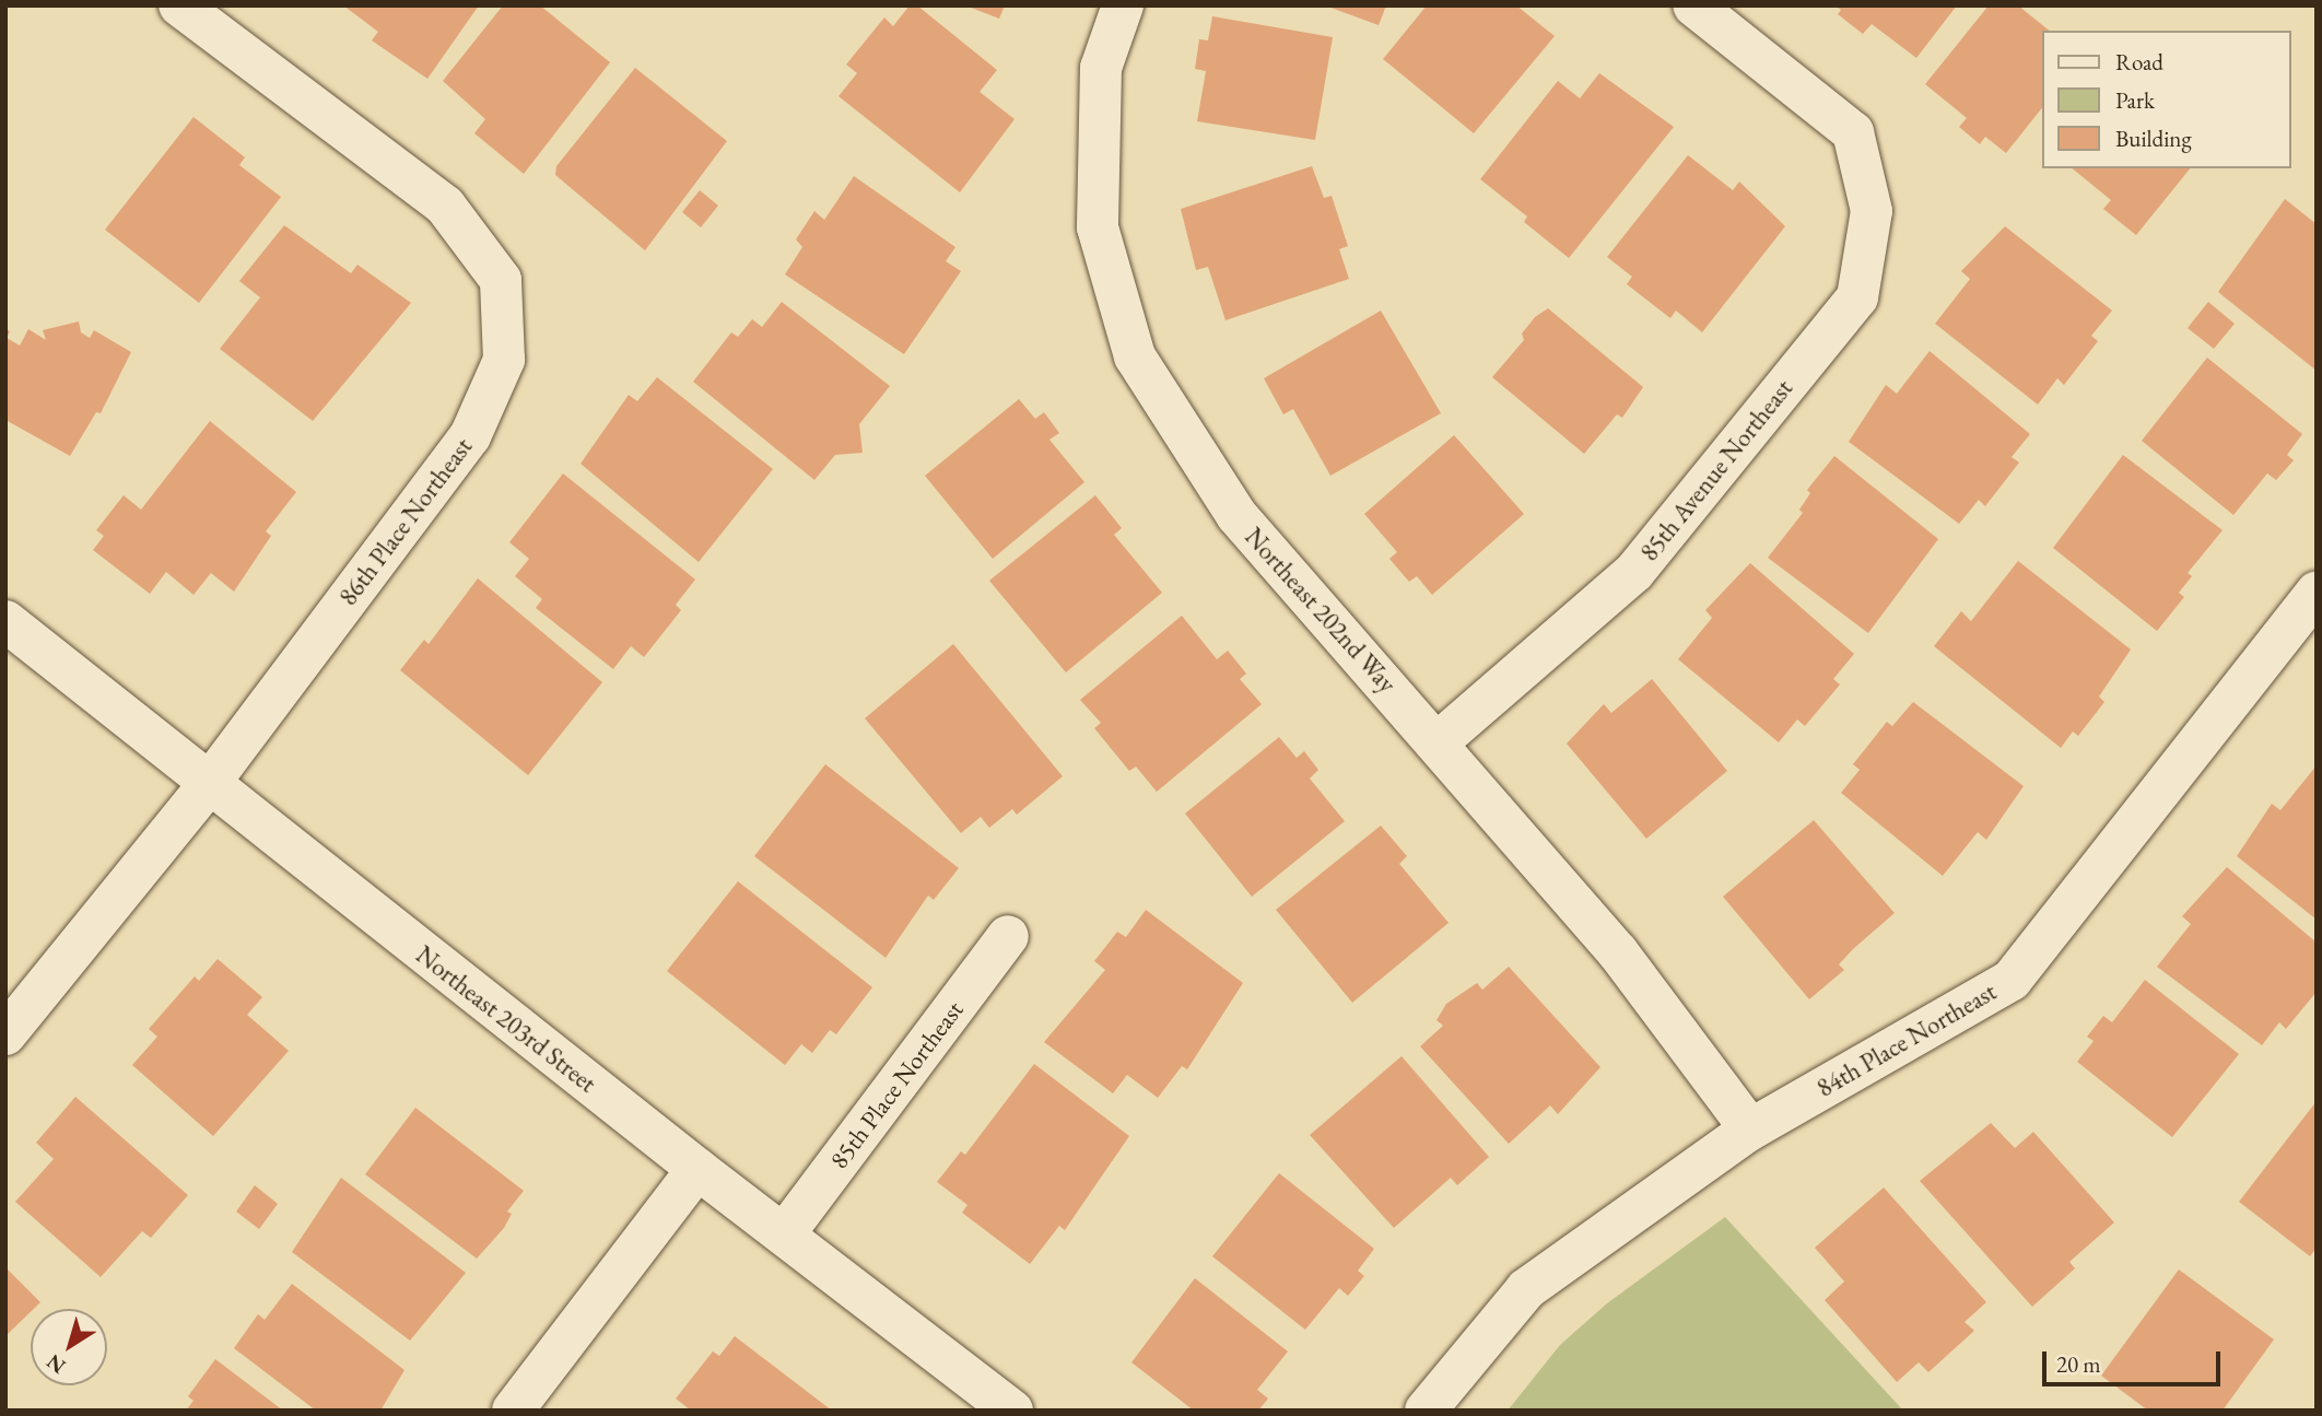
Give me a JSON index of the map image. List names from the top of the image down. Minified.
{"streets":{"street":["85th Avenue Northeast","86th Place Northeast","Northeast 202nd Way","Northeast 203rd Street","84th Place Northeast","85th Place Northeast"]},"crossings":[["85th Avenue Northeast","Northeast 202nd Way"],["86th Place Northeast","Northeast 203rd Street"],["Northeast 202nd Way","84th Place Northeast"],["Northeast 203rd Street","85th Place Northeast"]],"legend":["Road","Park","Building"],"scale_bar":"20 m","north":"bottom left"}
